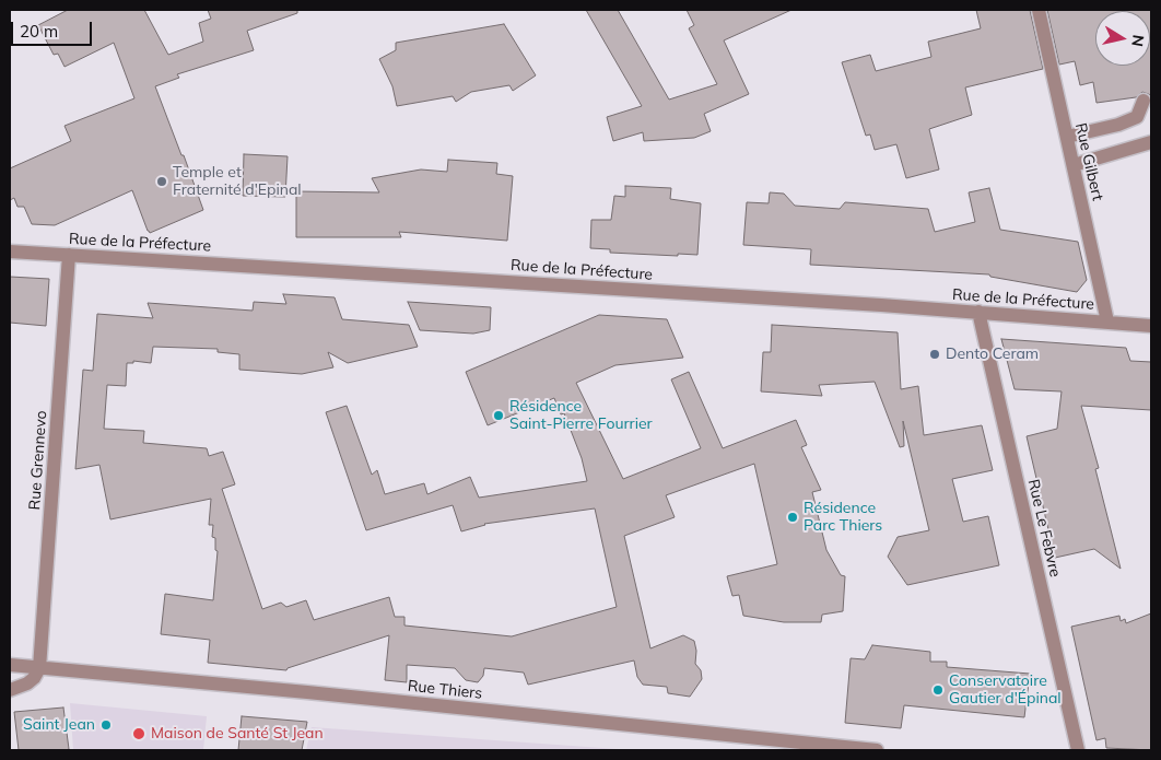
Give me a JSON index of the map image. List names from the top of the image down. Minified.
{"streets":{"street":["Rue Gilbert","Rue de la Préfecture","Rue Grennevo","Rue Le Febvre","Rue Thiers"]},"crossings":[["Rue Gilbert","Rue de la Préfecture"],["Rue de la Préfecture","Rue Grennevo"],["Rue de la Préfecture","Rue Le Febvre"],["Rue Grennevo","Rue Thiers"]],"places":["Temple et Fraternité d'Epinal","Dento Ceram","Résidence Saint-Pierre Fourrier","Résidence Parc Thiers","Conservatoire Gautier d'Épinal","Saint Jean","Maison de Santé St Jean"],"scale_bar":"20 m","north":"right"}
